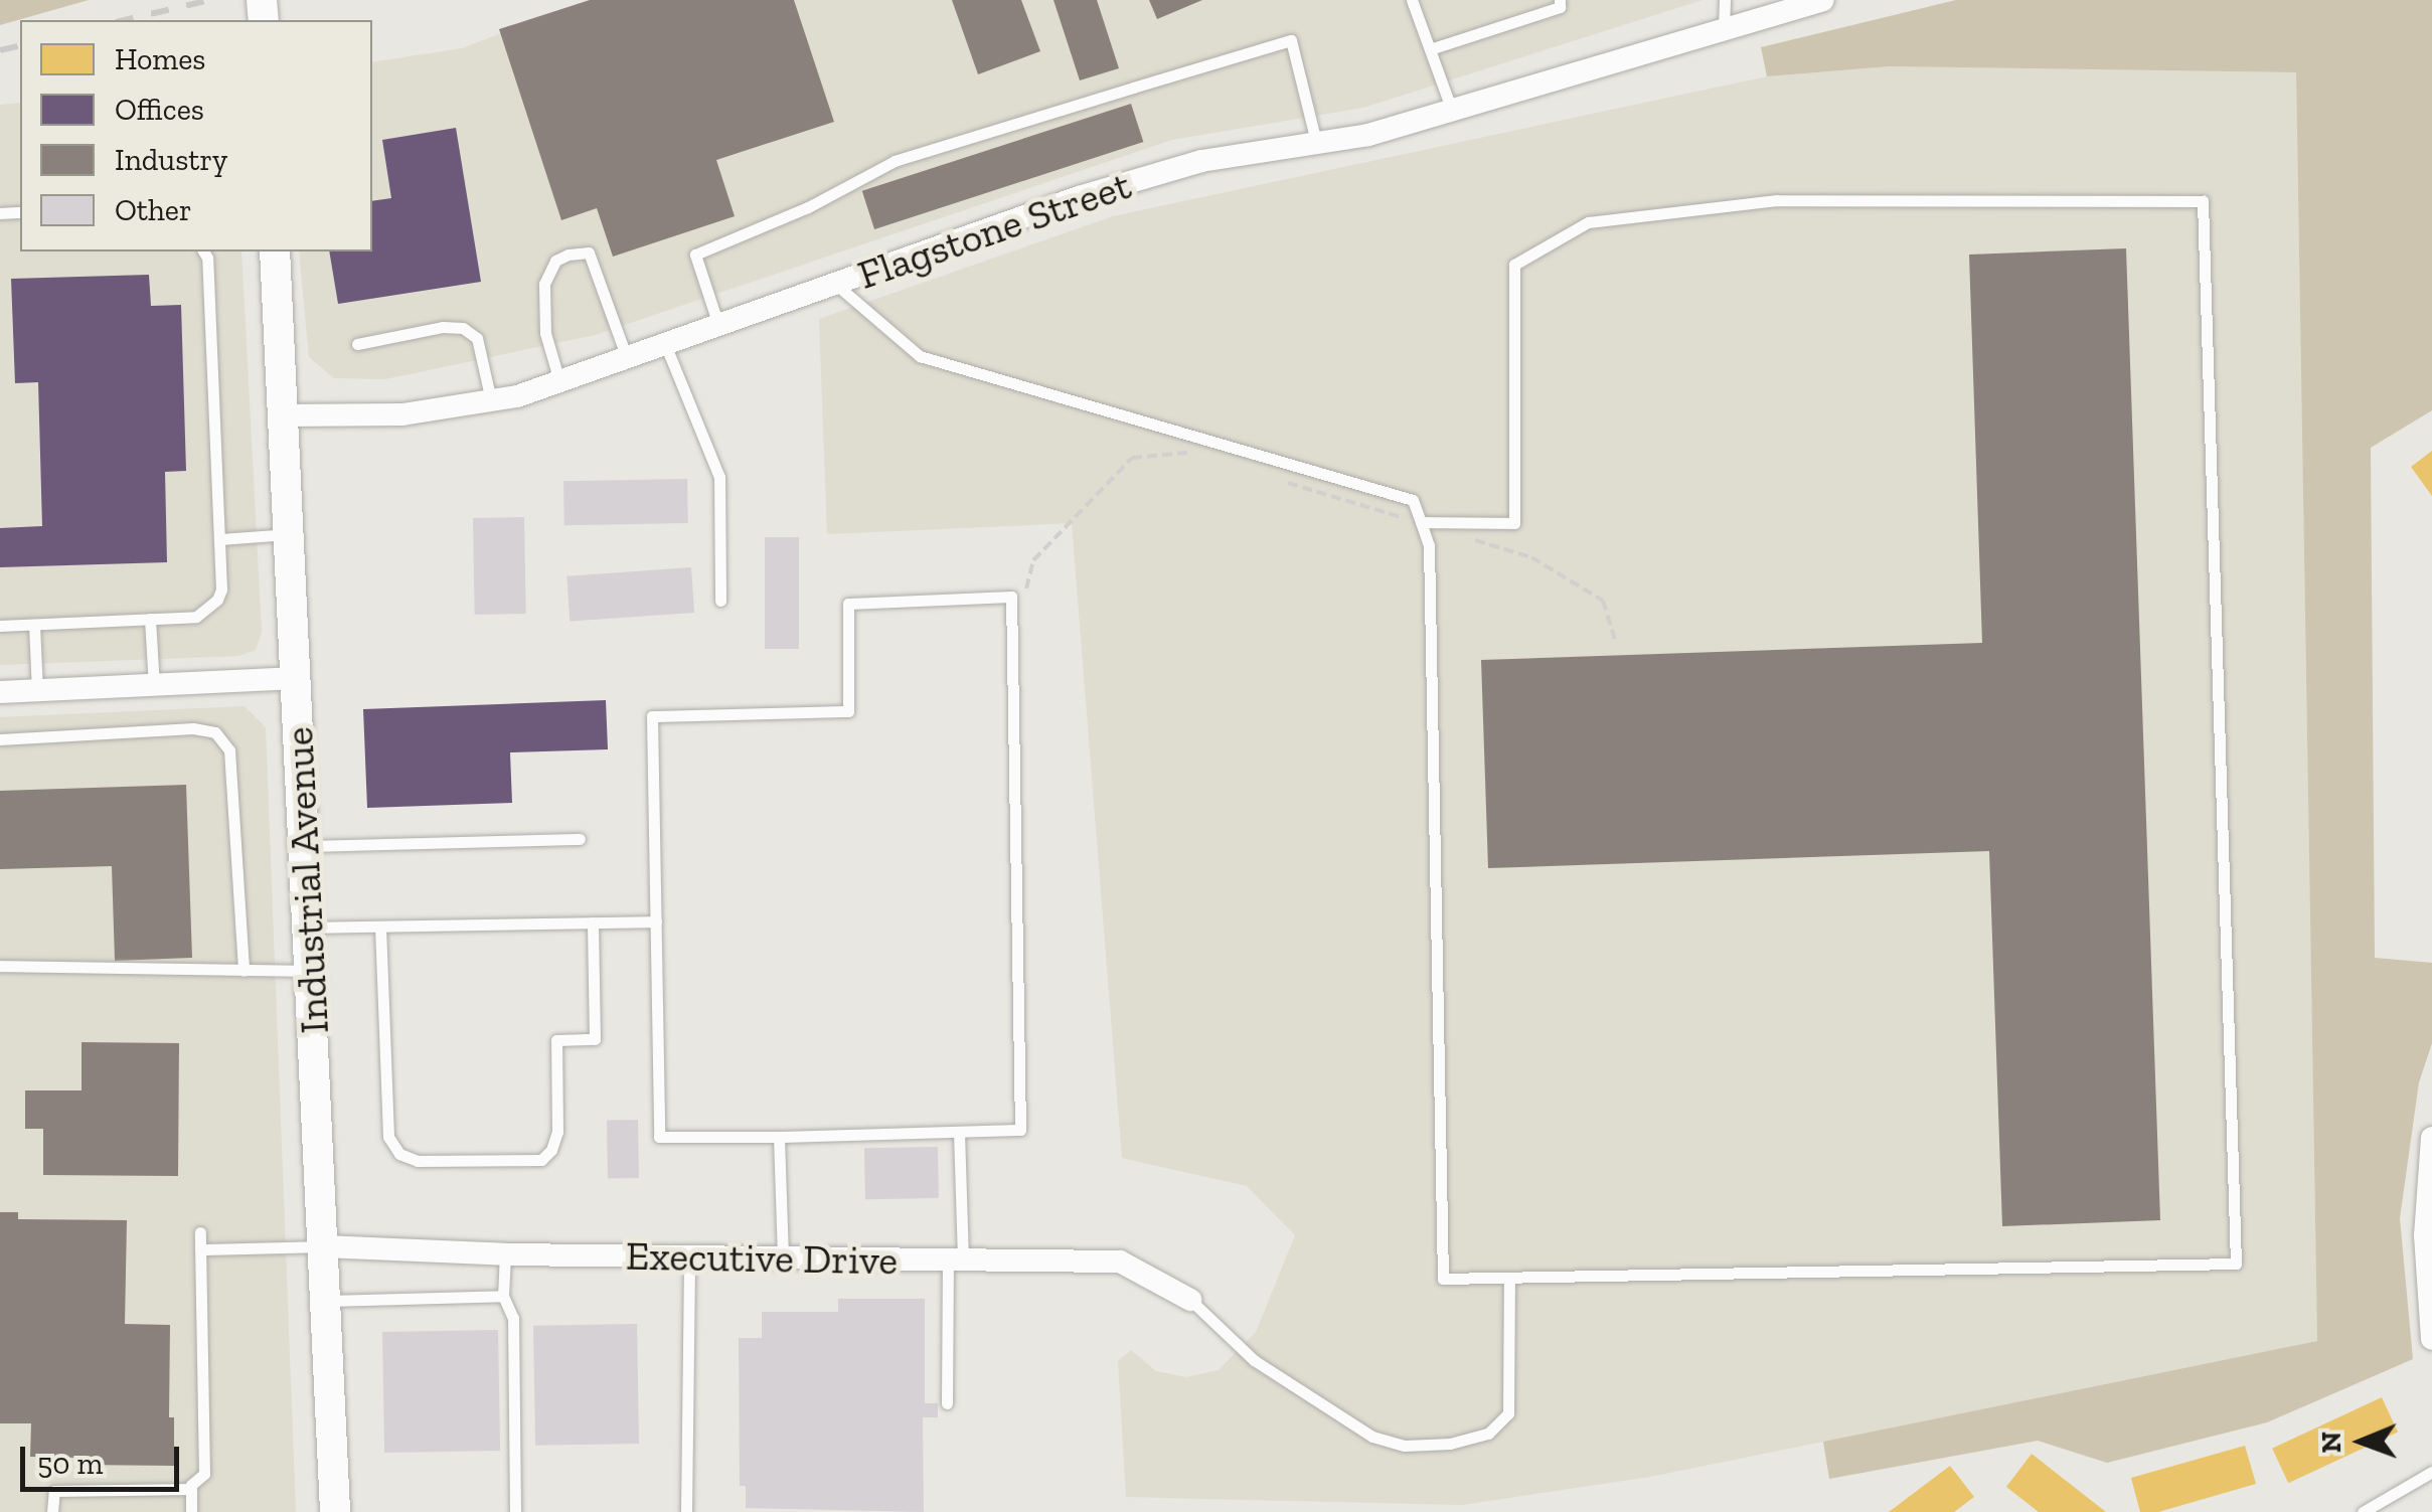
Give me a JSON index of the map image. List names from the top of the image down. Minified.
{"streets":{"main road":["Industrial Avenue"],"street":["Flagstone Street","Executive Drive"]},"crossings":[["Flagstone Street","Industrial Avenue"],["Industrial Avenue","Executive Drive"]],"legend":["Homes","Offices","Industry","Other"],"scale_bar":"50 m","north":"left"}
